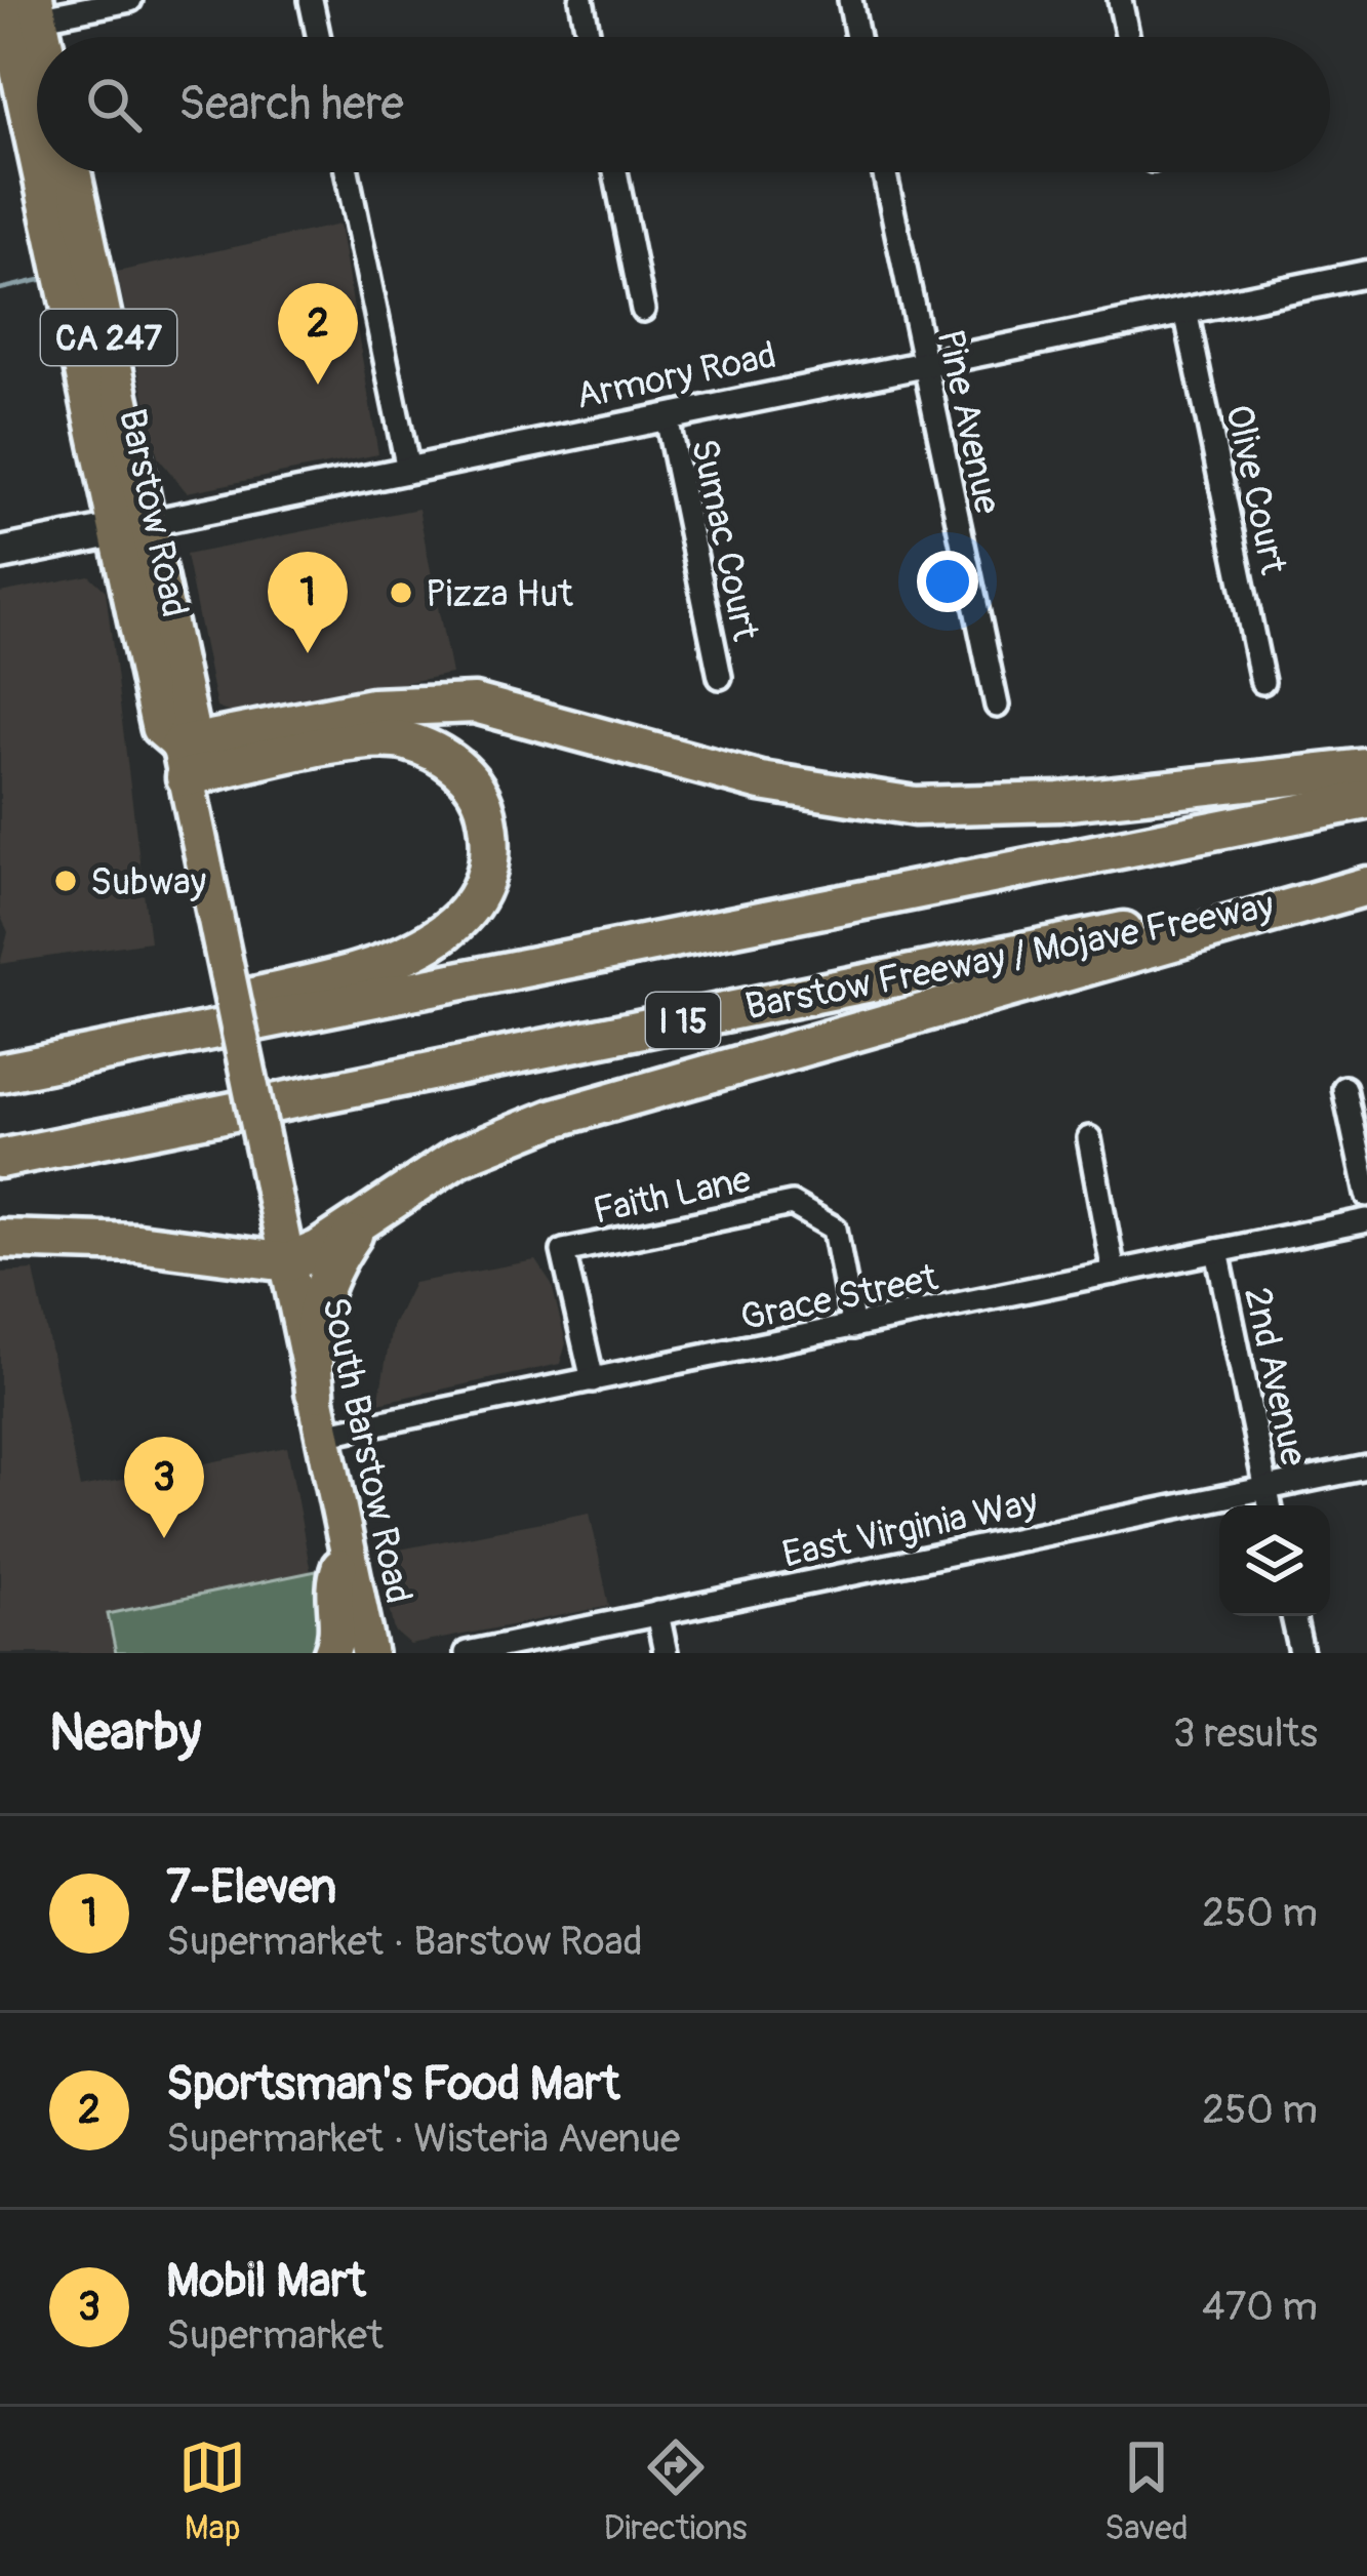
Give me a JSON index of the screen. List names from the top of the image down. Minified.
{"streets":{"highway":["Barstow Freeway / Mojave Freeway","I 15"],"main road":["CA 247","Armory Road","Barstow Road","South Barstow Road"],"street":["Pine Avenue","Olive Court","Sumac Court","Faith Lane","Grace Street","2nd Avenue","East Virginia Way"]},"crossings":[["Armory Road","Pine Avenue"],["Armory Road","Olive Court"],["Armory Road","Barstow Road"],["Armory Road","Sumac Court"],["Barstow Road","South Barstow Road"],["Faith Lane","Grace Street"],["Grace Street","2nd Avenue"],["Grace Street","South Barstow Road"],["2nd Avenue","East Virginia Way"]],"places":["Pizza Hut","Subway"],"page":{"search":"Search here","pins":["2","1","3"],"heading":["Nearby","3 results"],"list":[{"mark":"1","name":"7-Eleven","note":"Supermarket · Barstow Road","value":"250 m"},{"mark":"2","name":"Sportsman's Food Mart","note":"Supermarket · Wisteria Avenue","value":"250 m"},{"mark":"3","name":"Mobil Mart","note":"Supermarket","value":"470 m"}],"nav":["Map","Directions","Saved"]}}
